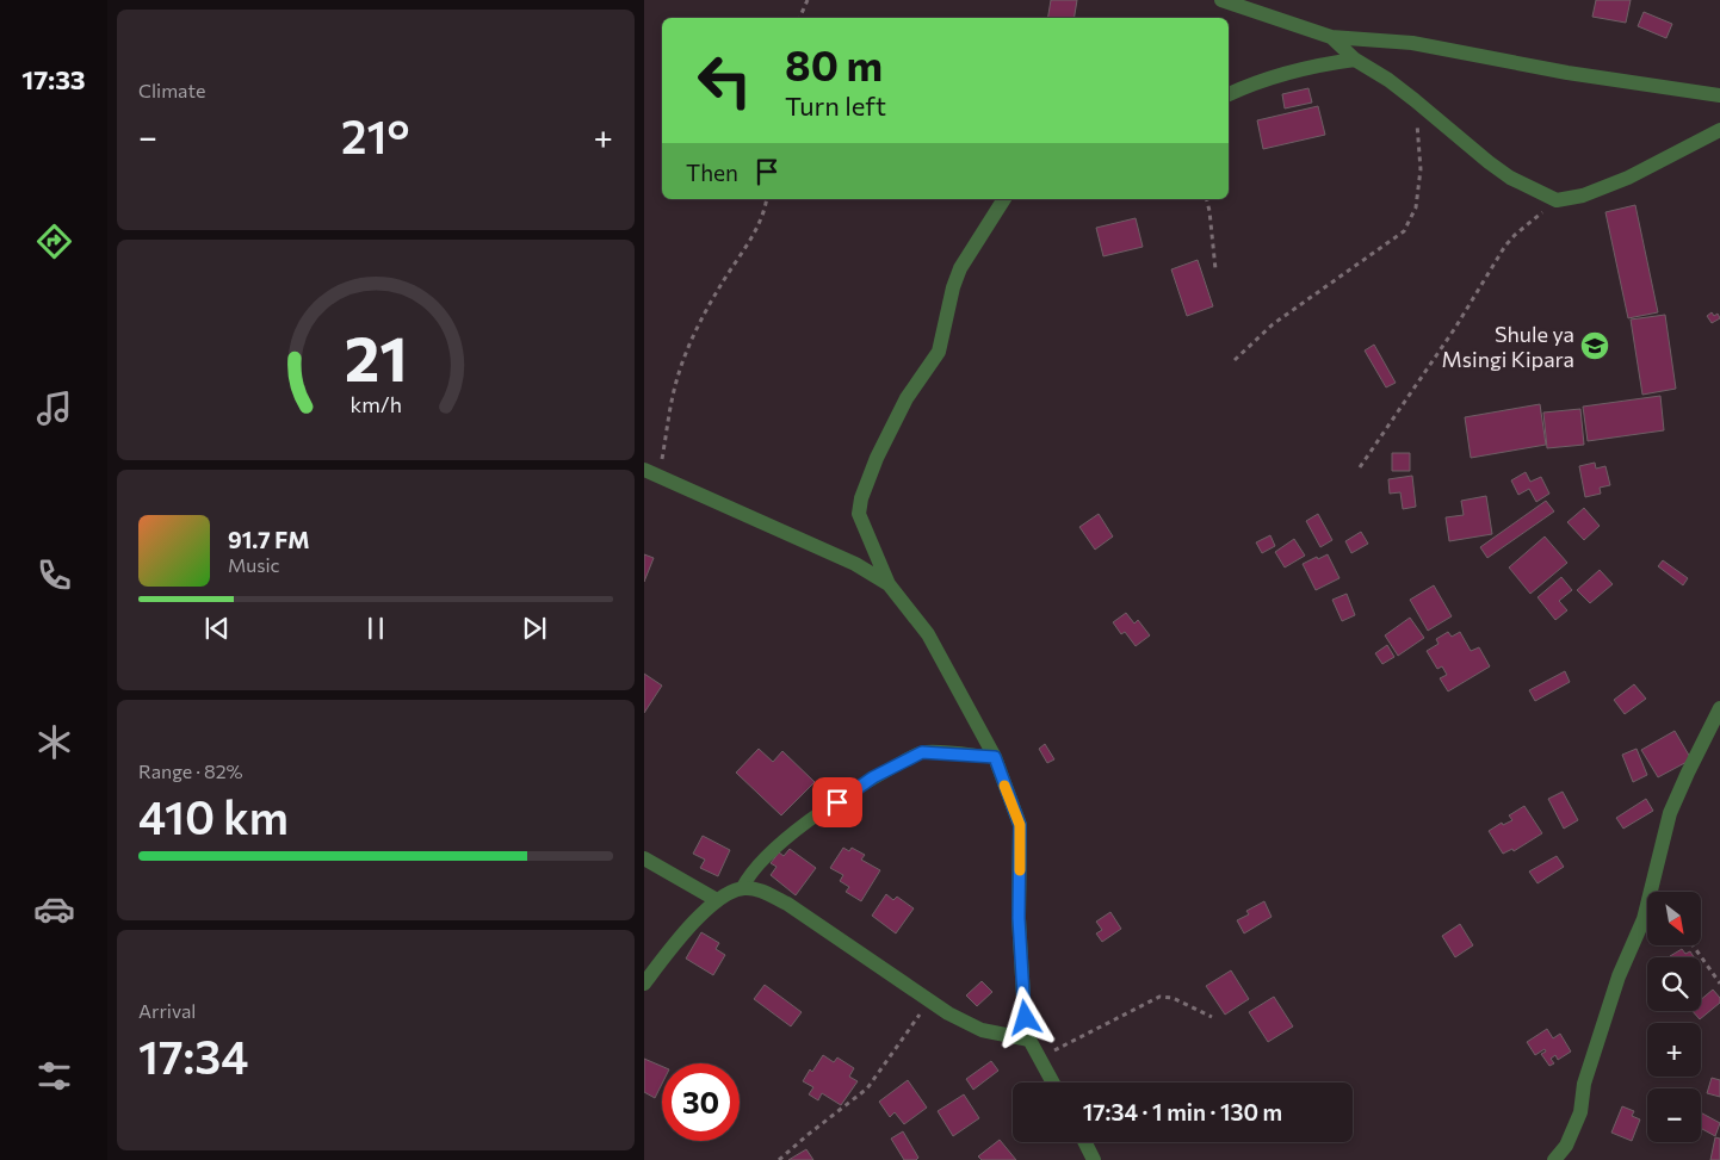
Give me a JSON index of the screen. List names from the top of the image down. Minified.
{"places":{"school or university":["Shule ya Msingi Kipara"]},"north":"bottom right","page":{"tabs":"17:33","tile":["Climate",["Range · 82%","410 km"],["Arrival","17:34"]],"turn":["80 m","Turn left"],"heat":["−","21°","+"],"then":"Then","song":["91.7 FM","Music"],"map_buttons":["+","−"],"limit":"30","trip":"17:34 · 1 min · 130 m","gauge":["21","km/h"]}}
